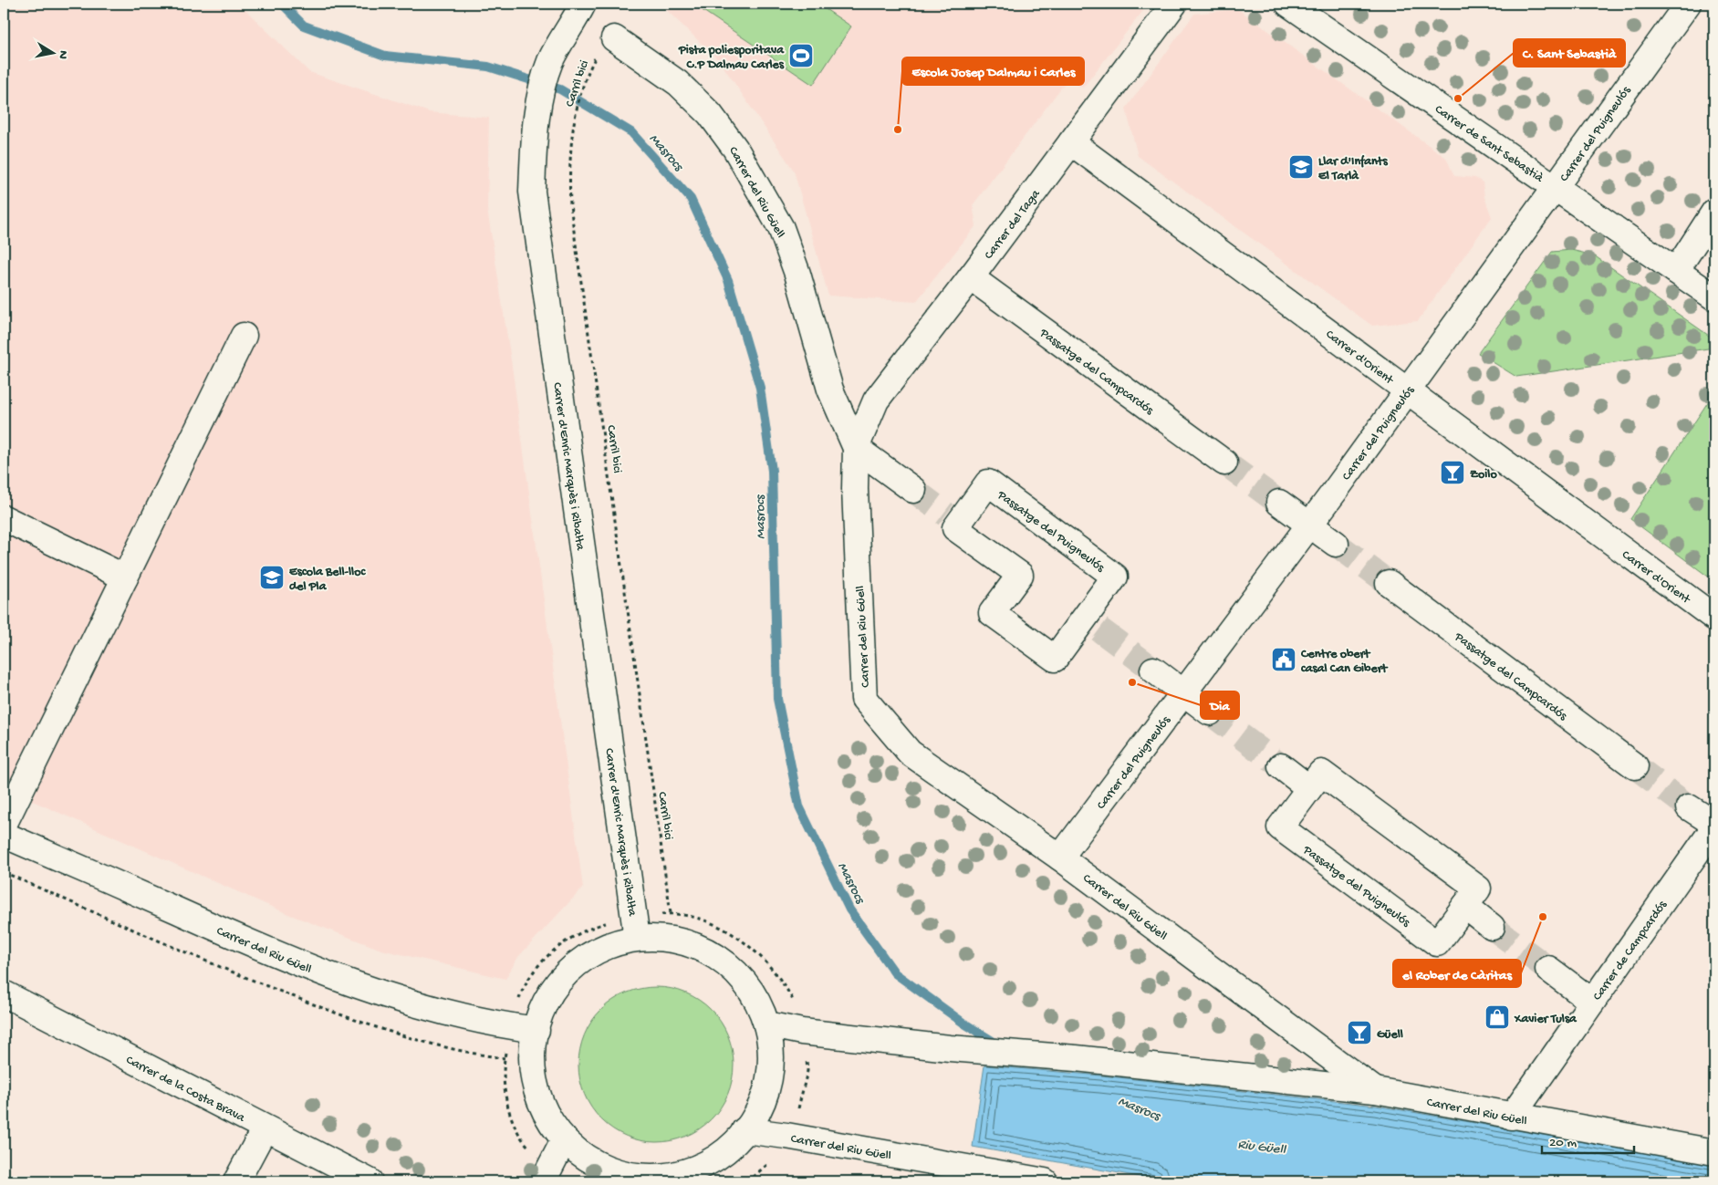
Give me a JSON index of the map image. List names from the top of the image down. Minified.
{"streets":{"street":["Carrer del Puigneulós","Carrer de Sant Sebastià","Carrer del Riu Güell","Carrer del Taga","Carrer d'Orient","Passatge del Campcardós","Carrer d'Enric Marquès i Ribalta","Passatge del Puigneulós","Carrer de Campcardós","Carrer de la Costa Brava"],"path":["Carril bici"]},"crossings":[["Carril bici","Carrer del Riu Güell"],["Carrer del Puigneulós","Carrer de Sant Sebastià"],["Carrer del Puigneulós","Carrer del Riu Güell"],["Carrer del Puigneulós","Carrer d'Orient"],["Carrer del Riu Güell","Carrer del Taga"],["Carrer del Riu Güell","Carrer de Campcardós"],["Carrer del Taga","Carrer d'Orient"],["Carrer del Taga","Passatge del Campcardós"]],"water":["Masrocs","Riu Güell"],"places":{"sports":["Pista poliesporitava C.P Dalmau Carles"],"other":["C. Sant Sebastià","Escola Josep Dalmau i Carles","Dia","el Rober de Càritas"],"school or university":["Llar d'Infants El Tarlà","Escola Bell-lloc del Pla"],"bar":["Zoilo","Güell"],"public building":["Centre obert casal Can Gibert"],"shop":["Xavier Tulsa"]},"scale_bar":"20 m","north":"right"}
